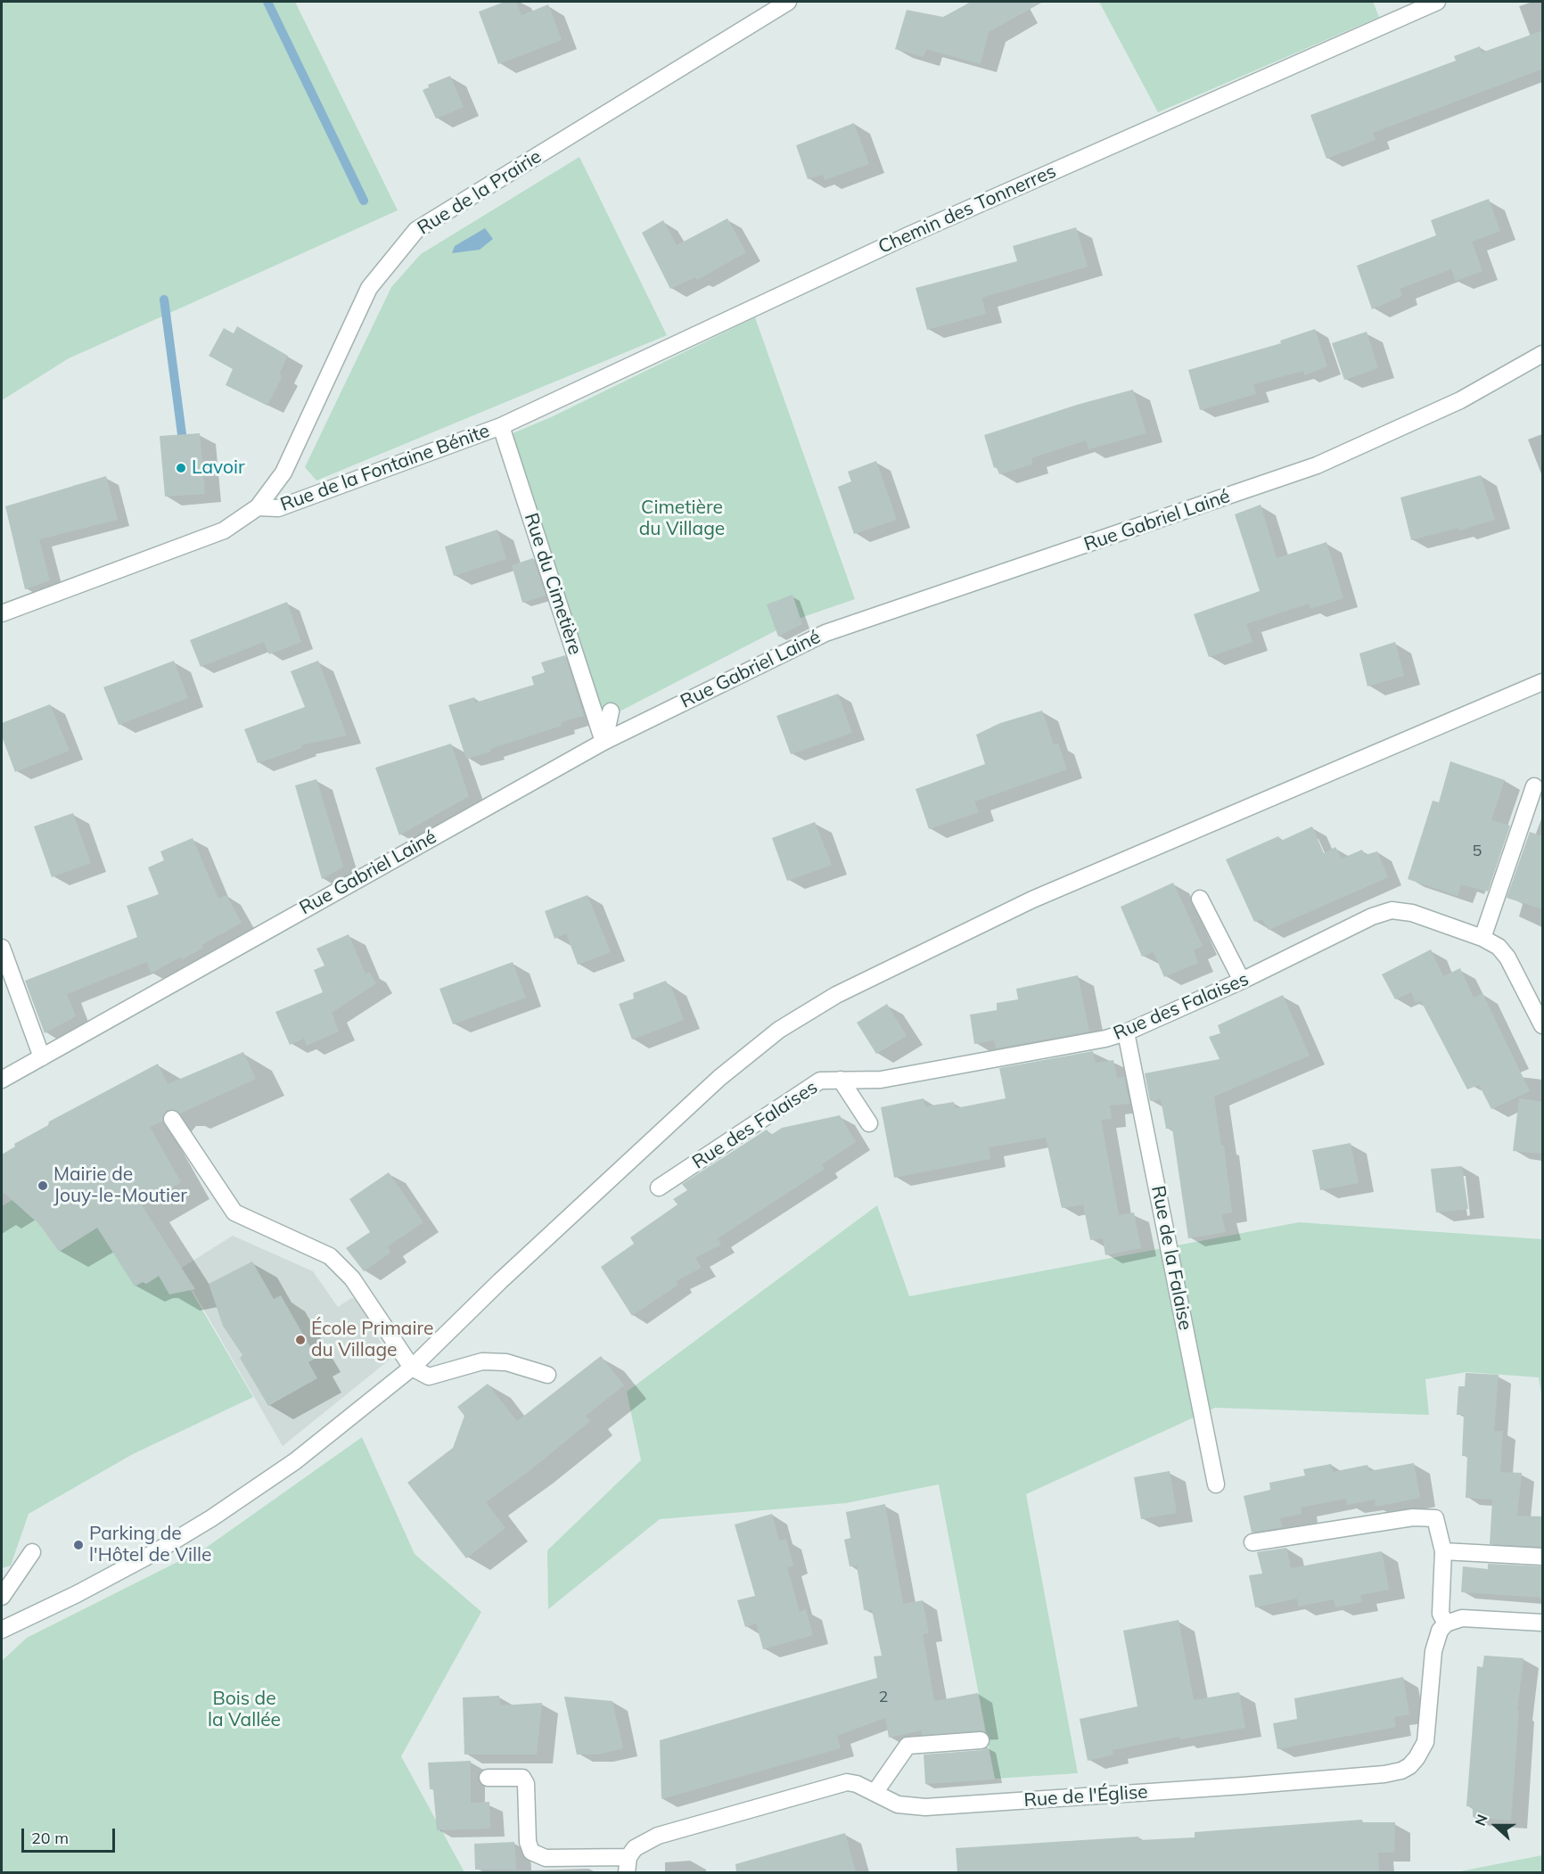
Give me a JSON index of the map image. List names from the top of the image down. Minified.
{"streets":{"street":["Rue de la Prairie","Chemin des Tonnerres","Rue de la Fontaine Bénite","Rue Gabriel Lainé","Rue du Cimetière","Rue des Falaises","Rue de la Falaise","Rue de l'Église"]},"crossings":[["Rue de la Prairie","Rue de la Fontaine Bénite"],["Chemin des Tonnerres","Rue de la Fontaine Bénite"],["Chemin des Tonnerres","Rue du Cimetière"],["Rue de la Fontaine Bénite","Rue du Cimetière"],["Rue Gabriel Lainé","Rue du Cimetière"],["Rue des Falaises","Rue de la Falaise"]],"parks":["Cimetière du Village","Bois de la Vallée"],"places":["Lavoir","Mairie de Jouy-le-Moutier","École Primaire du Village","Parking de l'Hôtel de Ville"],"house_numbers":["5","2"],"scale_bar":"20 m","north":"left"}
